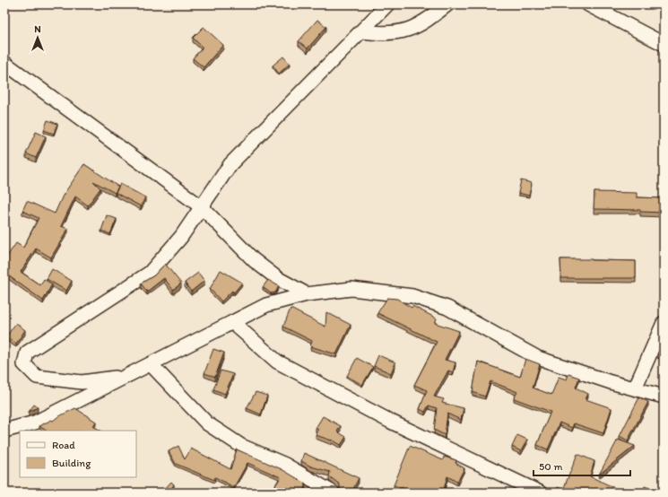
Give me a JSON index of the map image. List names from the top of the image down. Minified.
{"legend":["Road","Building"],"scale_bar":"50 m","north":"top"}
